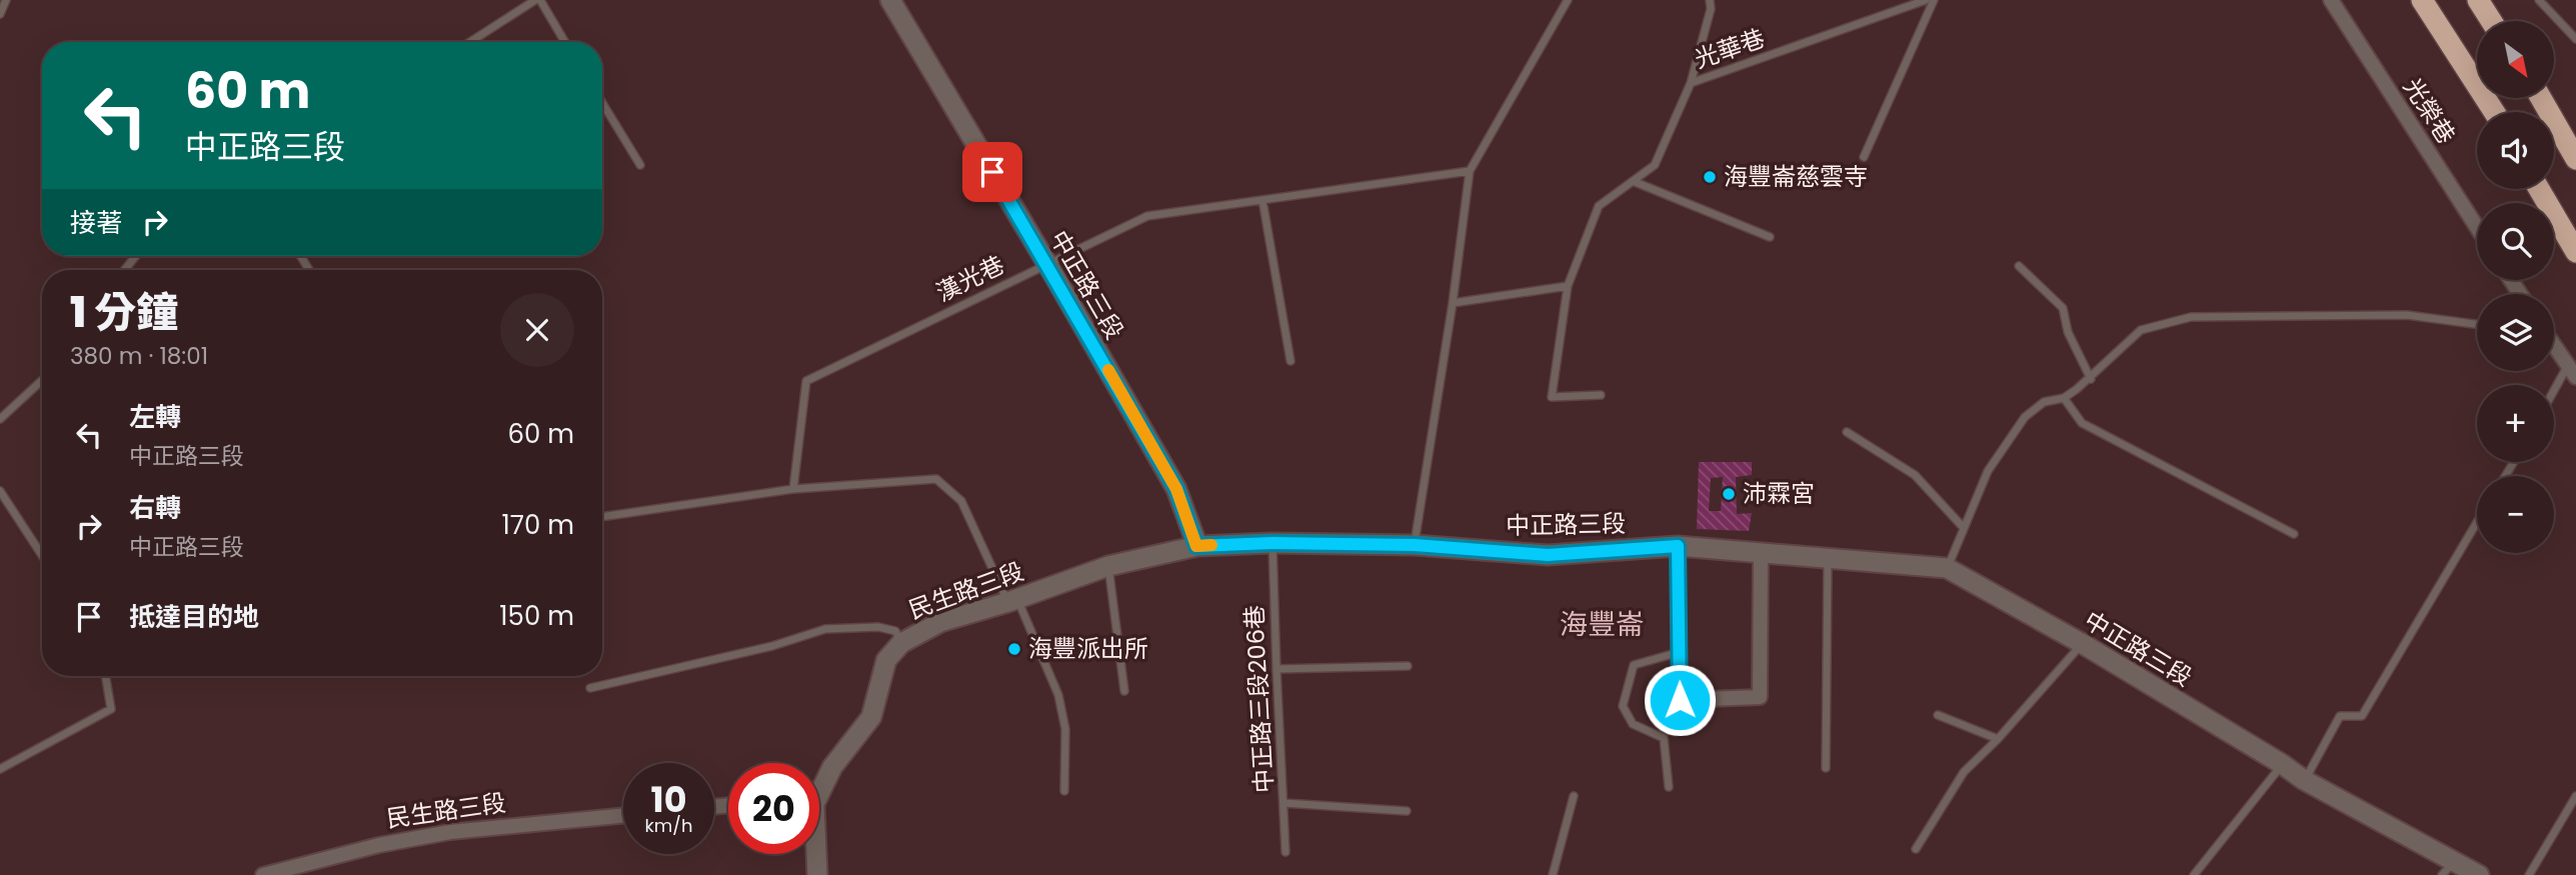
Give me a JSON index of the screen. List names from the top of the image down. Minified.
{"streets":{"street":["光榮巷","中正路三段","民生路三段"],"lane":["光華巷","漢光巷","中正路三段206巷"]},"crossings":[["漢光巷","中正路三段"],["中正路三段","民生路三段"],["中正路三段","中正路三段206巷"]],"districts":["海豐崙"],"places":["海豐崙慈雲寺","沛霖宮","海豐派出所"],"north":"bottom right","page":{"map_buttons":["+","−"],"turn":["60 m","中正路三段"],"then":"接著","heading":["1 分鐘","380 m · 18:01"],"list":[{"name":"左轉","note":"中正路三段","value":"60 m"},{"name":"右轉","note":"中正路三段","value":"170 m"},{"name":"抵達目的地","value":"150 m"}],"speed":"10 km/h","limit":"20"}}
